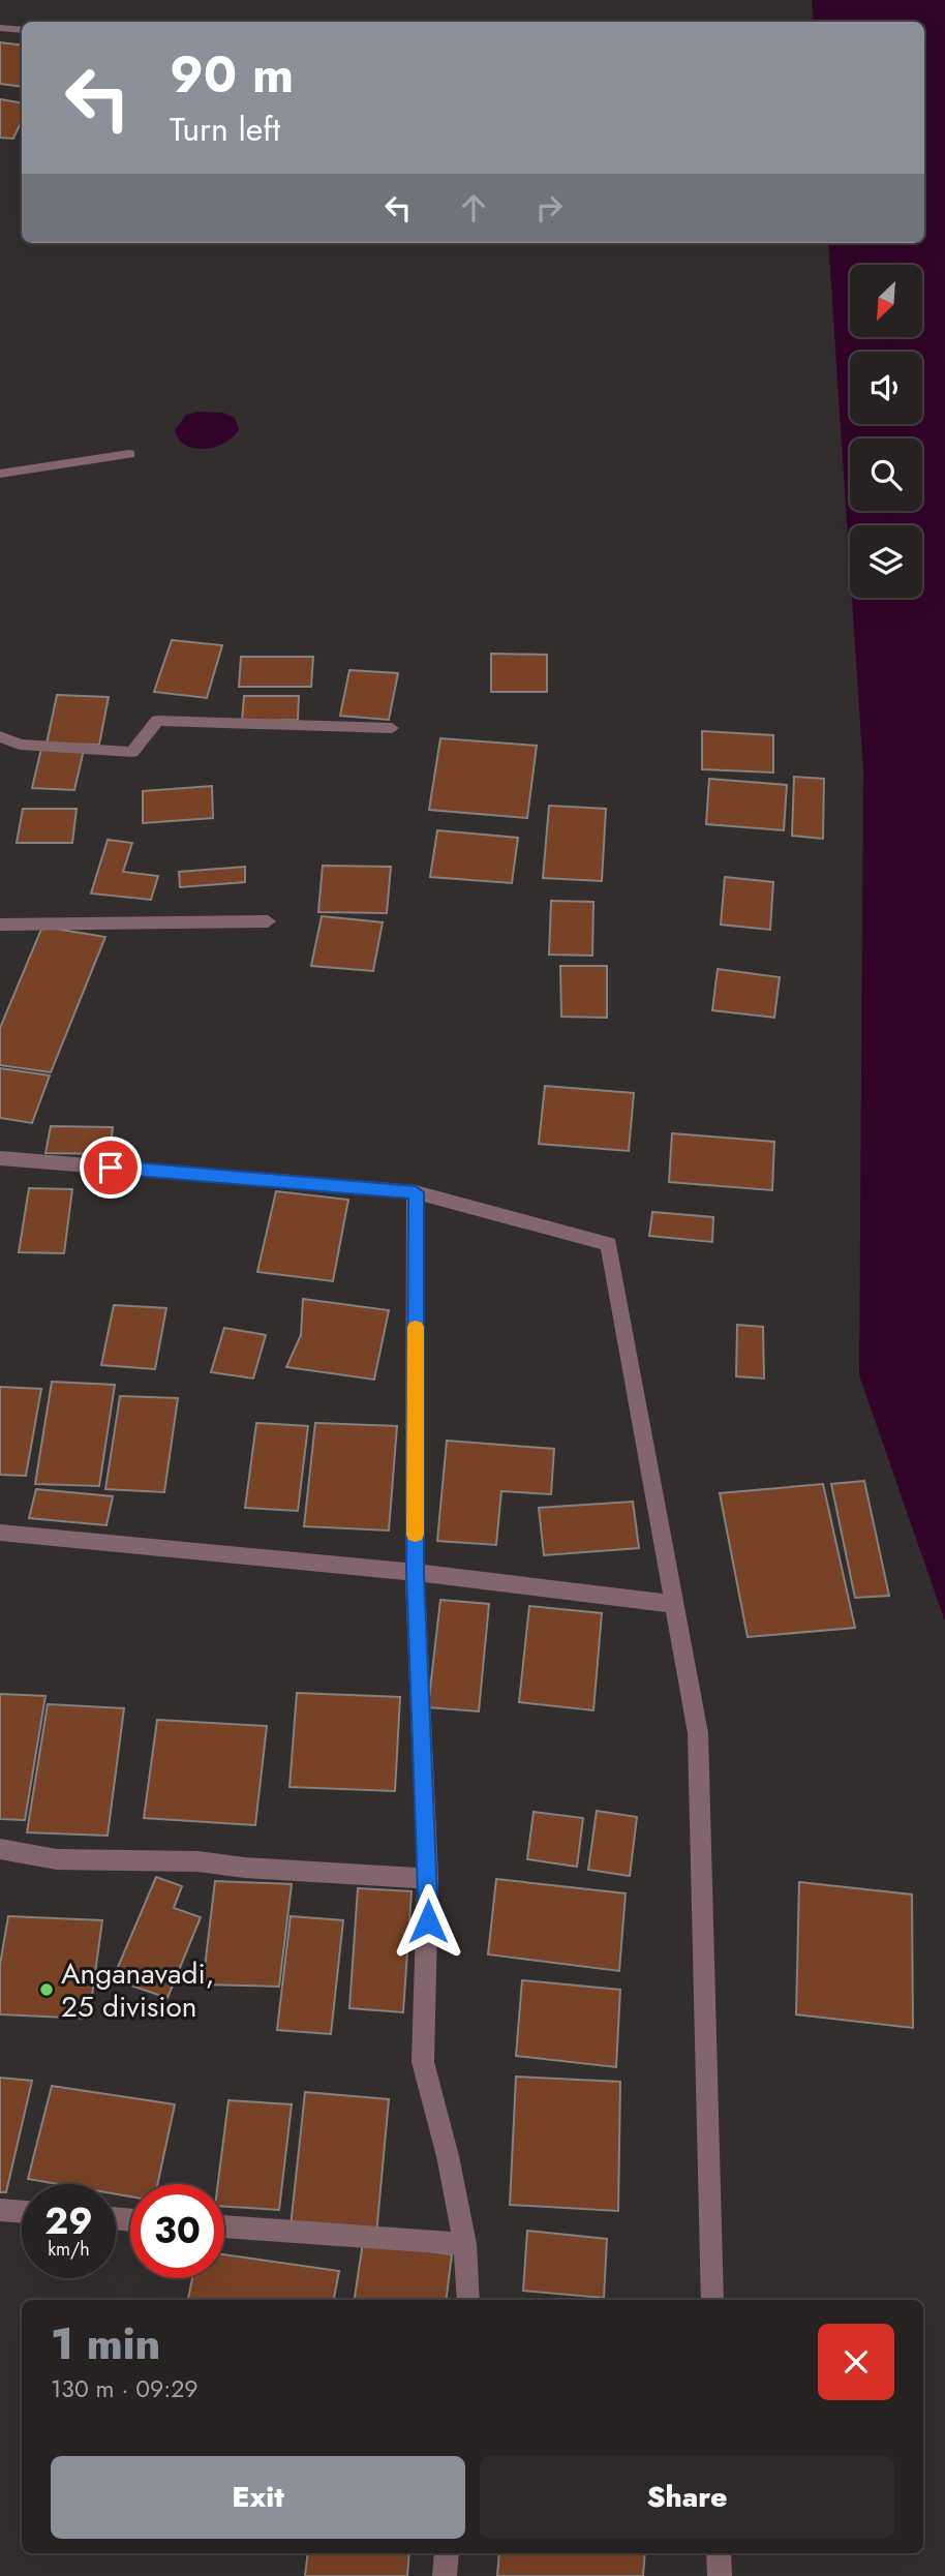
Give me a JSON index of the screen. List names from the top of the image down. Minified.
{"places":["Anganavadi, 25 division"],"north":"bottom left","page":{"turn":["90 m","Turn left"],"speed":"29 km/h","limit":"30","heading":["1 min","130 m · 09:29"],"buttons":["Exit","Share"]}}
